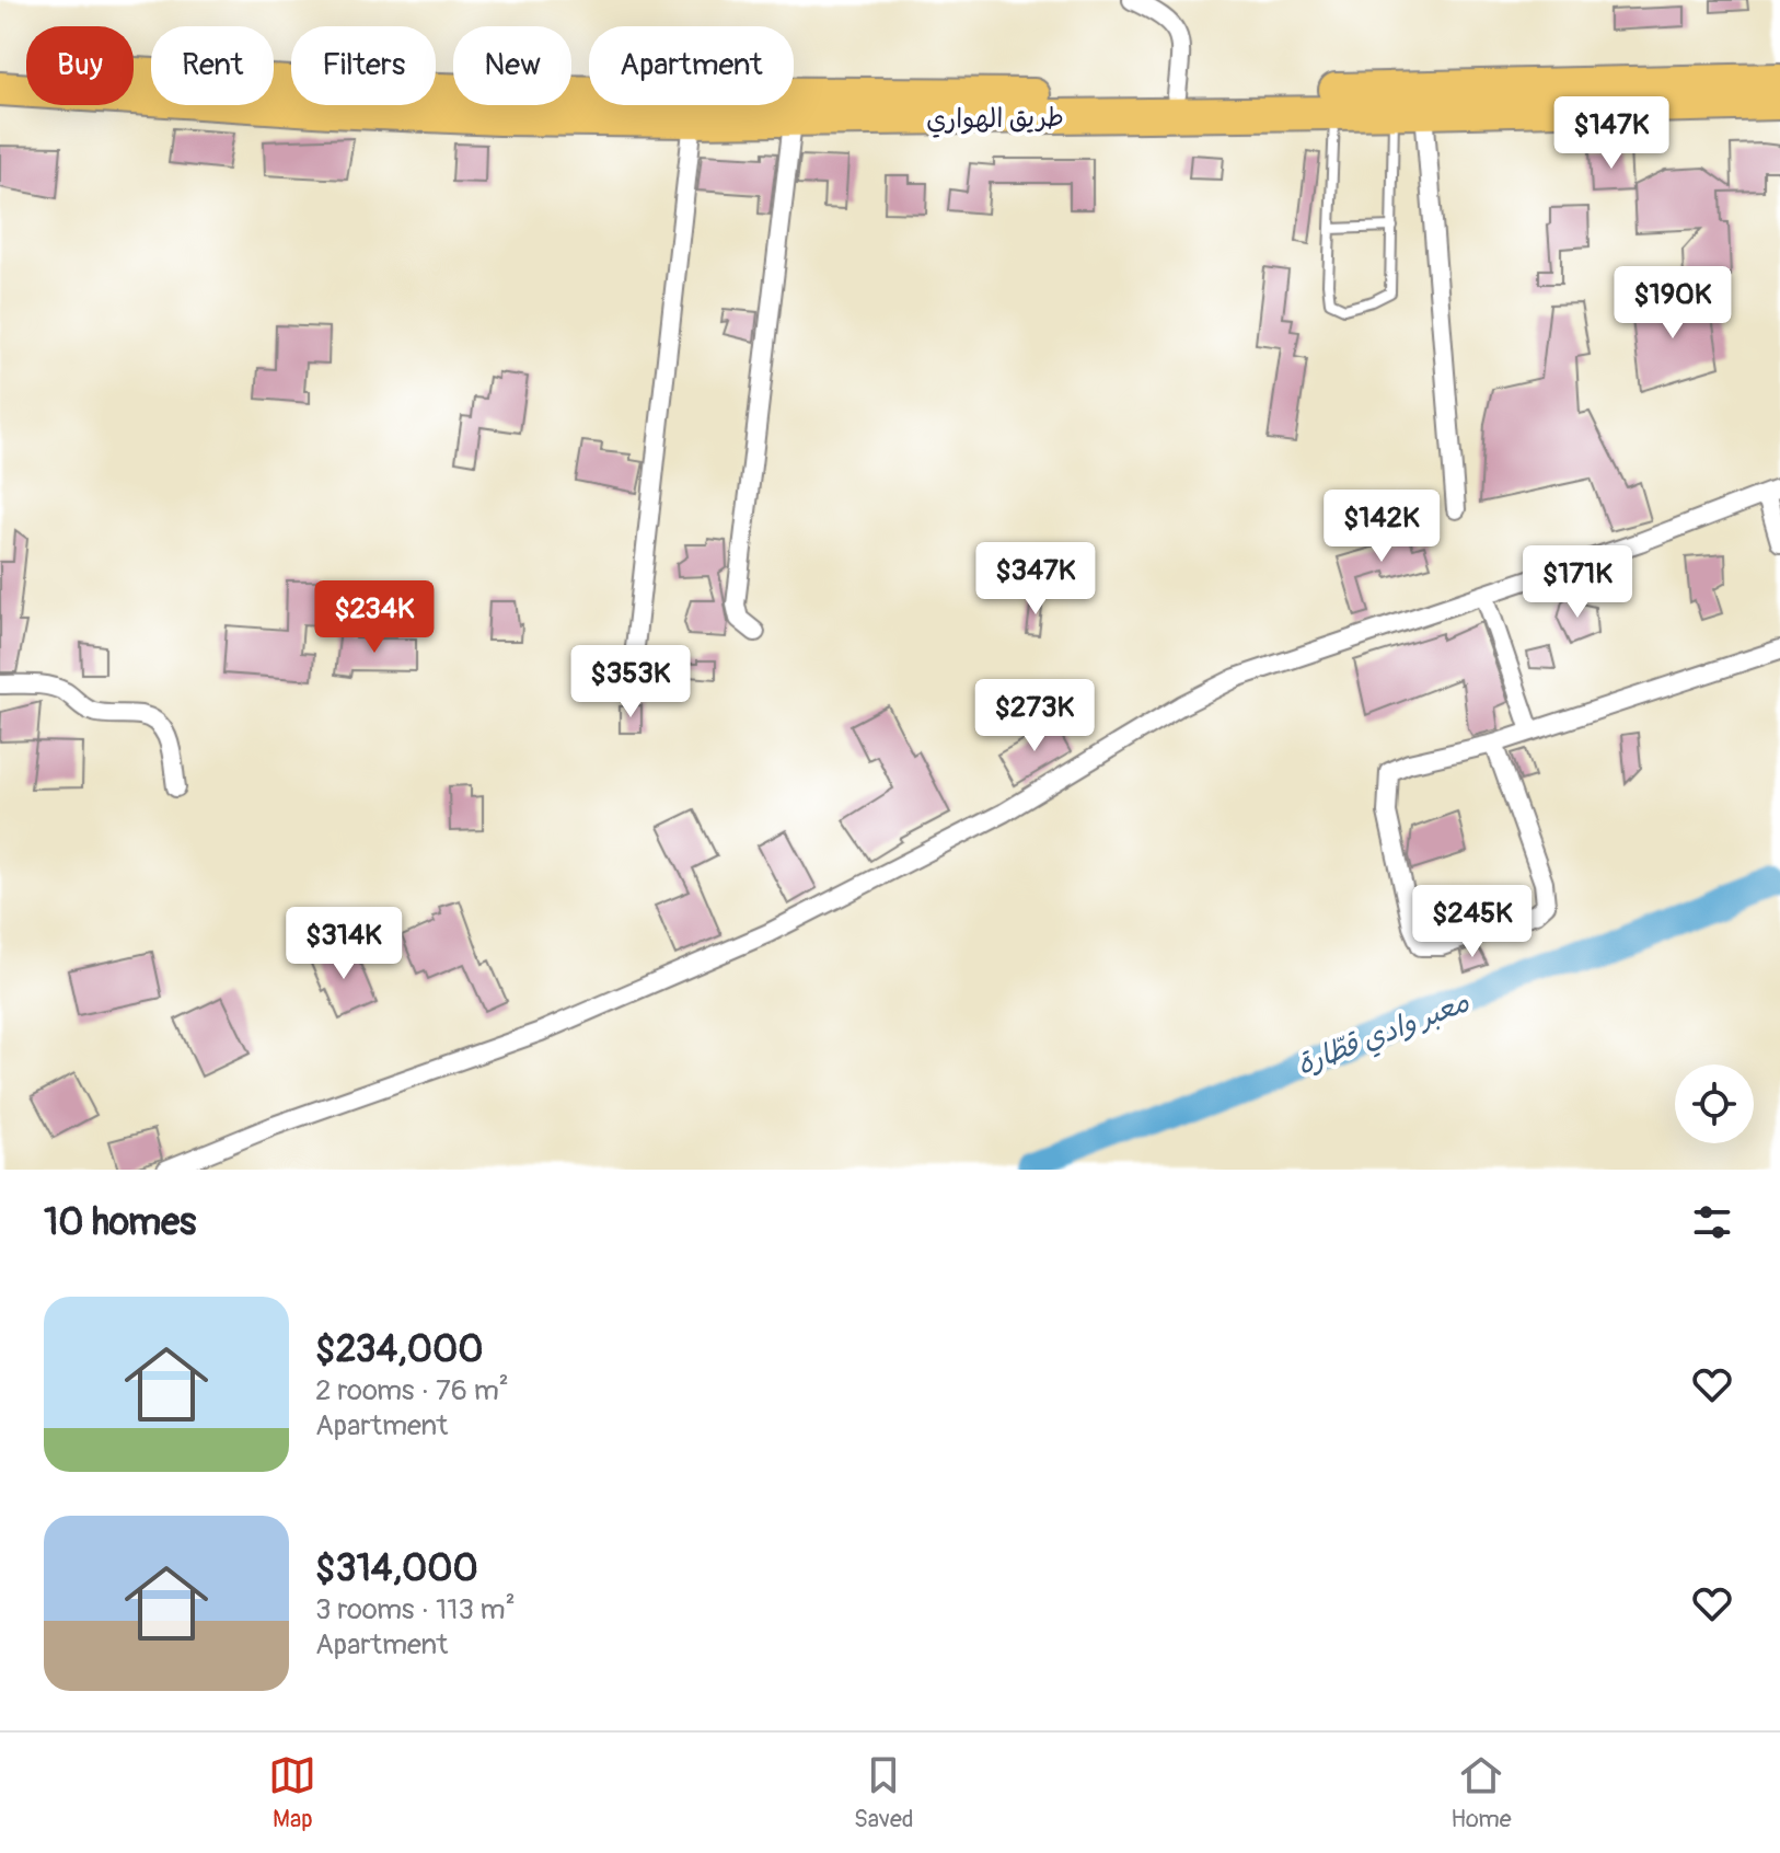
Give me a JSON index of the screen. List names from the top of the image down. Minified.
{"streets":{"highway":["طريق الهواري"]},"water":["معبر وادي قطّارة"],"page":{"chip":["Buy","Rent","Filters","New","Apartment"],"price":["$147K","$190K","$142K","$347K","$171K","$234K","$353K","$273K","$245K","$314K"],"heading":"10 homes","list":[{"name":"$234,000","note":"2 rooms · 76 m² · Apartment"},{"name":"$314,000","note":"3 rooms · 113 m² · Apartment"}],"tabs":["Map","Saved","Home"]}}
